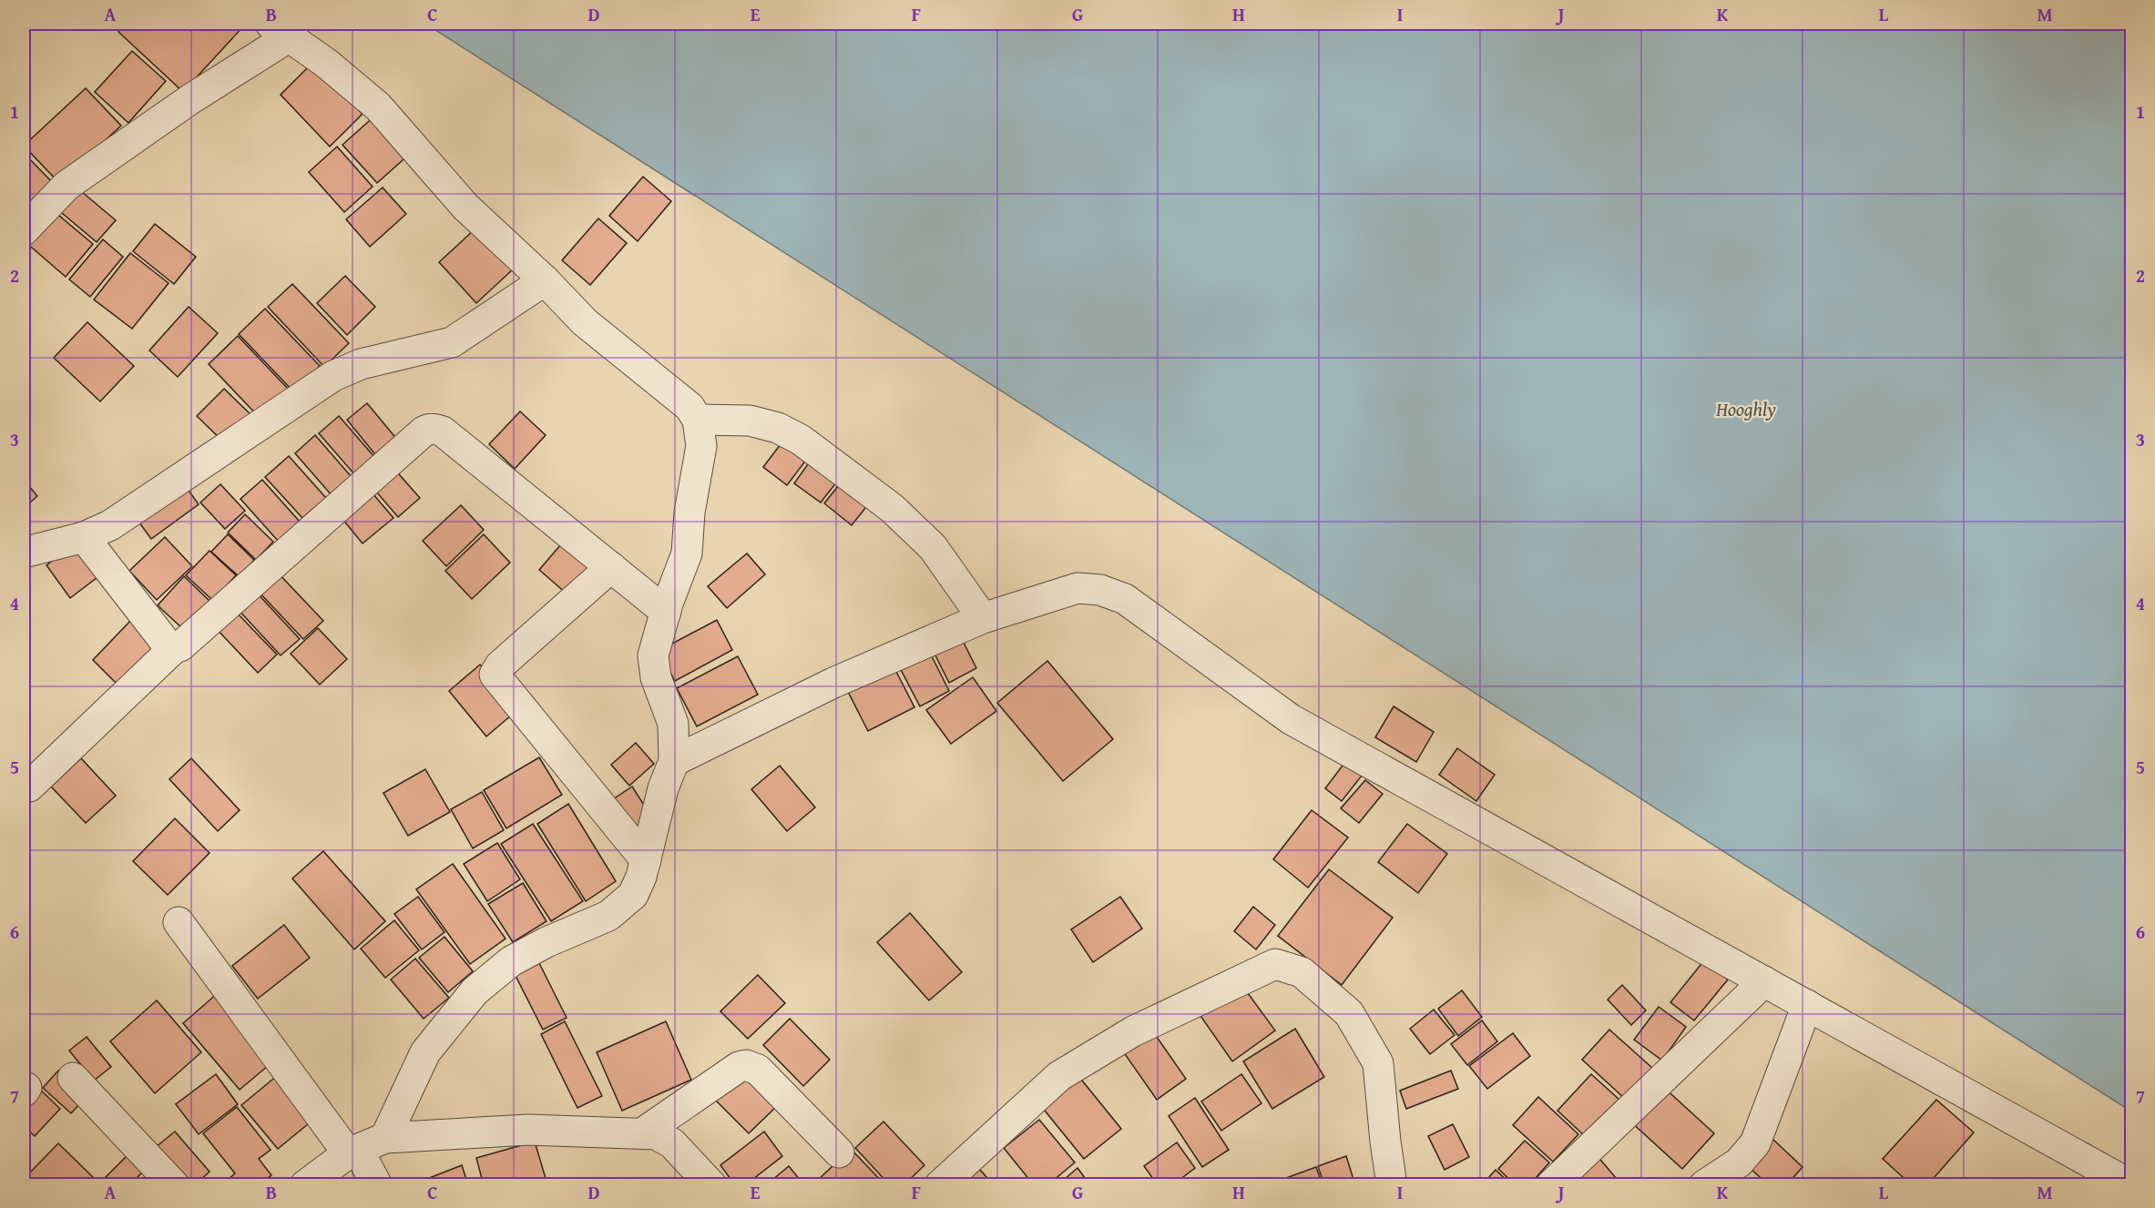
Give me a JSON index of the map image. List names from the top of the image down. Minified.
{"water":["Hooghly"],"grid":{"columns":["A","B","C","D","E","F","G","H","I","J","K","L","M"],"rows":["1","2","3","4","5","6","7"]}}
